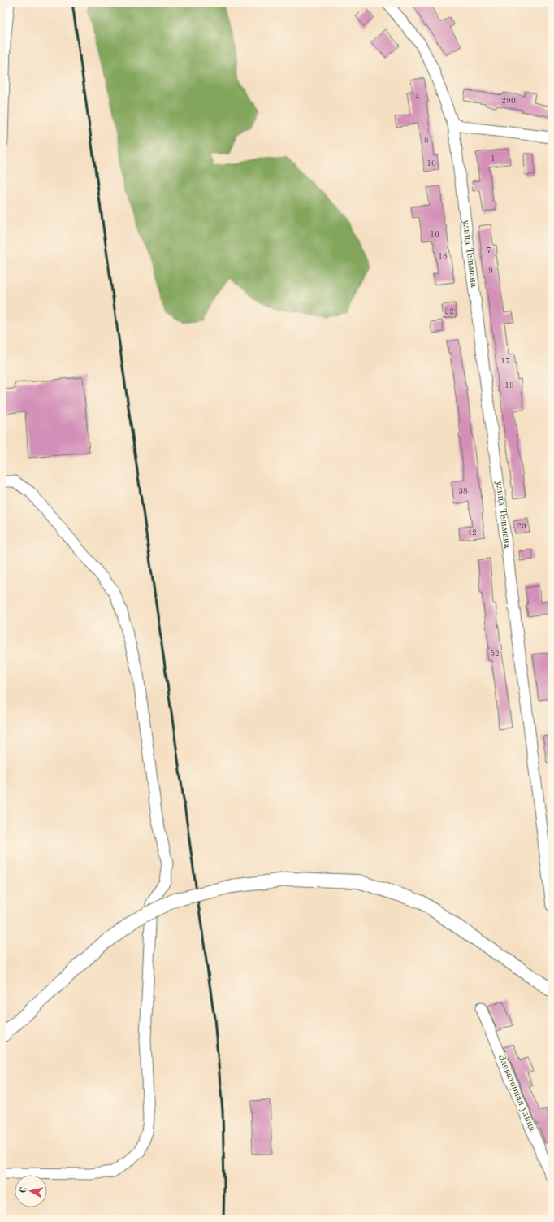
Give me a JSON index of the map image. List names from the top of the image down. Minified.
{"streets":{"street":["улица Тельмана","Элеваторная улица"]},"house_numbers":["4","290","8","1","10","16","7","18","9","22","17","19","38","29","42","52"],"north":"left"}
